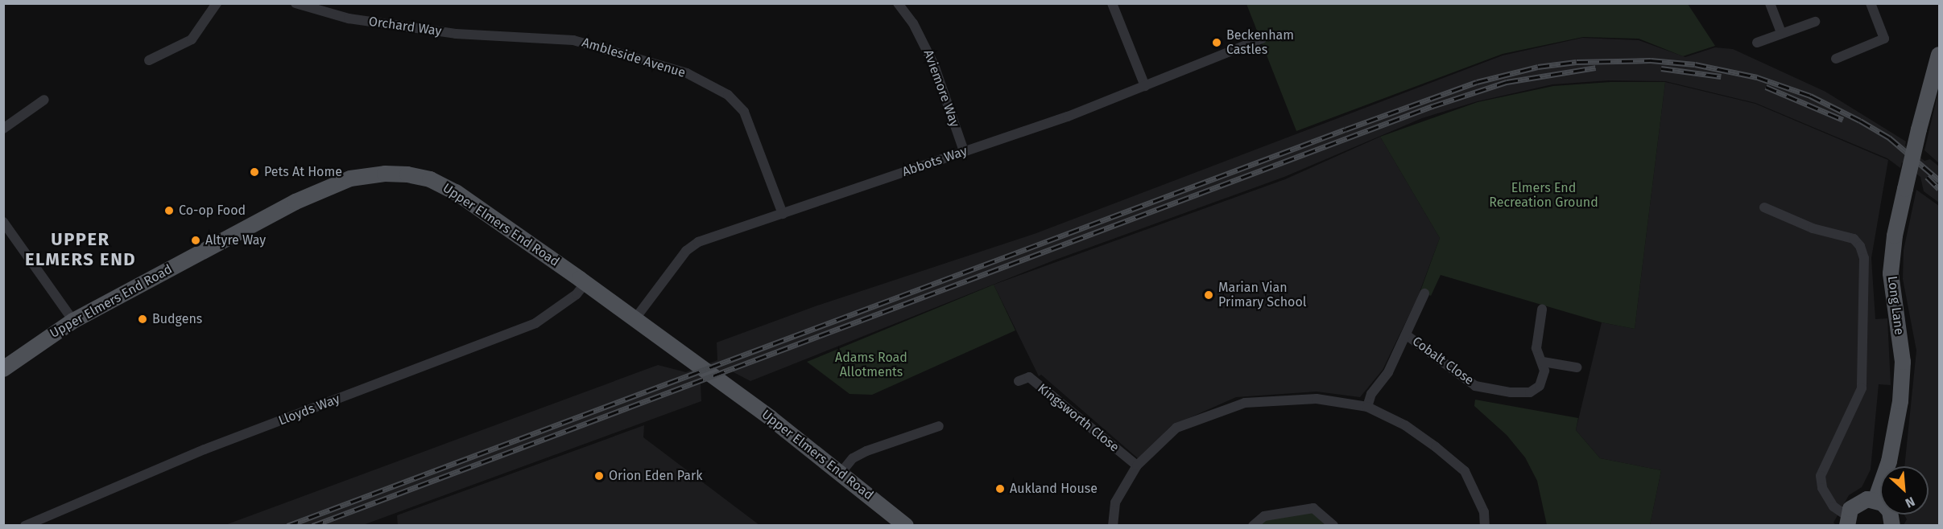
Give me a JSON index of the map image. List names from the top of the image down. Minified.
{"streets":{"main road":["Upper Elmers End Road","Long Lane"],"street":["Orchard Way","Ambleside Avenue","Aviemore Way","Abbots Way","Cobalt Close","Lloyds Way","Kingsworth Close"]},"crossings":[["Orchard Way","Ambleside Avenue"],["Ambleside Avenue","Abbots Way"],["Aviemore Way","Abbots Way"],["Abbots Way","Upper Elmers End Road"],["Upper Elmers End Road","Lloyds Way"]],"districts":["UPPER ELMERS END"],"parks":["Elmers End Recreation Ground","Adams Road Allotments"],"places":["Beckenham Castles","Pets At Home","Co-op Food","Altyre Way","Marian Vian Primary School","Budgens","Orion Eden Park","Aukland House"],"north":"bottom right"}
